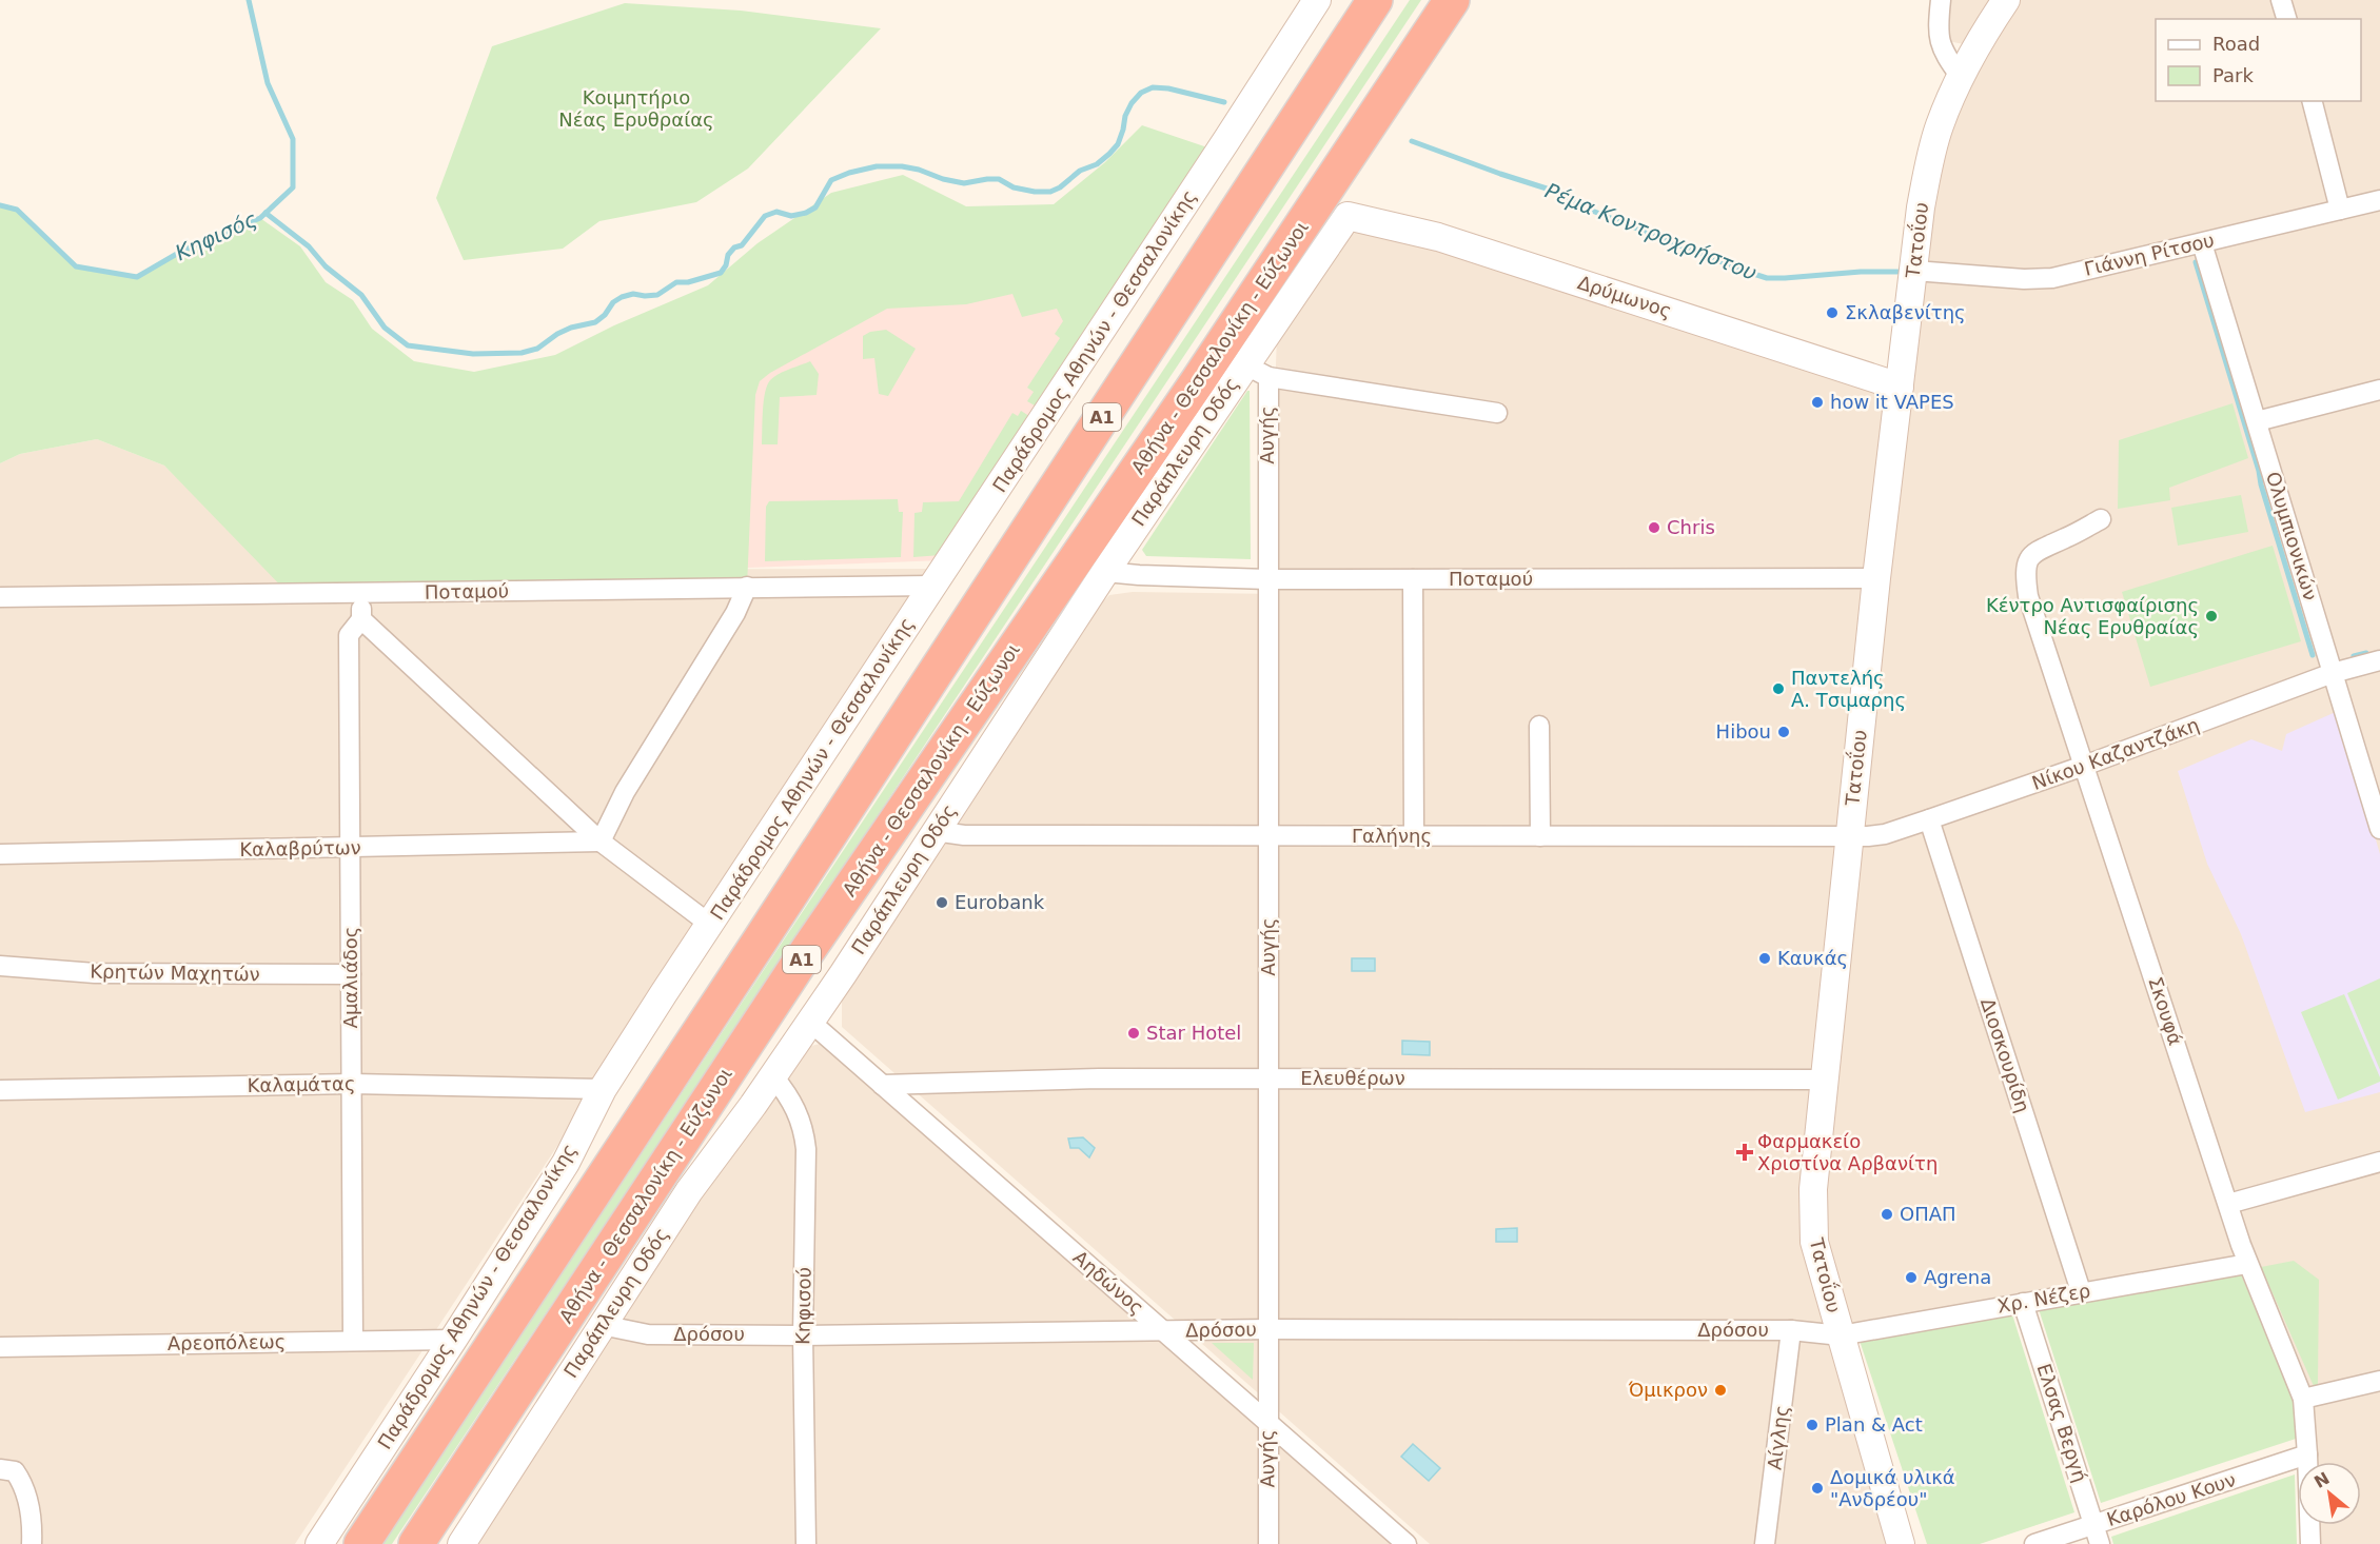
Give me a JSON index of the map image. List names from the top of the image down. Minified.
{"streets":{"highway":["Αθήνα - Θεσσαλονίκη - Εύζωνοι","Α1"],"main road":["Τατοΐου","Δρύμωνος","Παράδρομος Αθηνών - Θεσσαλονίκης","Παράπλευρη Οδός"],"street":["Γιάννη Ρίτσου","Αυγής","Ολυμπιονικών","Ποταμού","Νίκου Καζαντζάκη","Γαλήνης","Καλαβρύτων","Κρητών Μαχητών","Αμαλιάδος","Σκουφά","Διοσκουρίδη","Ελευθέρων","Καλαμάτας","Αηδώνος","Χρ. Νέζερ","Κηφισού","Δρόσου","Αρεοπόλεως","Ελσας Βεργή","Αίγλης","Καρόλου Κουν"]},"crossings":[["Τατοΐου","Γιάννη Ρίτσου"],["Τατοΐου","Δρύμωνος"],["Τατοΐου","Ποταμού"],["Τατοΐου","Νίκου Καζαντζάκη"],["Τατοΐου","Γαλήνης"],["Τατοΐου","Ελευθέρων"],["Τατοΐου","Χρ. Νέζερ"],["Τατοΐου","Δρόσου"],["Γιάννη Ρίτσου","Ολυμπιονικών"],["Δρύμωνος","Παράπλευρη Οδός"],["Παράδρομος Αθηνών - Θεσσαλονίκης","Ποταμού"],["Παράδρομος Αθηνών - Θεσσαλονίκης","Καλαμάτας"],["Παράδρομος Αθηνών - Θεσσαλονίκης","Αρεοπόλεως"],["Αυγής","Ποταμού"],["Αυγής","Γαλήνης"],["Αυγής","Ελευθέρων"],["Αυγής","Αηδώνος"],["Αυγής","Δρόσου"],["Παράπλευρη Οδός","Ποταμού"],["Παράπλευρη Οδός","Γαλήνης"],["Παράπλευρη Οδός","Αηδώνος"],["Παράπλευρη Οδός","Κηφισού"],["Παράπλευρη Οδός","Δρόσου"],["Ολυμπιονικών","Νίκου Καζαντζάκη"],["Νίκου Καζαντζάκη","Γαλήνης"],["Νίκου Καζαντζάκη","Σκουφά"],["Νίκου Καζαντζάκη","Διοσκουρίδη"],["Καλαβρύτων","Αμαλιάδος"],["Κρητών Μαχητών","Αμαλιάδος"],["Αμαλιάδος","Καλαμάτας"],["Αμαλιάδος","Αρεοπόλεως"],["Σκουφά","Χρ. Νέζερ"],["Σκουφά","Καρόλου Κουν"],["Διοσκουρίδη","Χρ. Νέζερ"],["Ελευθέρων","Αηδώνος"],["Αηδώνος","Δρόσου"],["Χρ. Νέζερ","Δρόσου"],["Χρ. Νέζερ","Ελσας Βεργή"],["Κηφισού","Δρόσου"],["Δρόσου","Αίγλης"],["Ελσας Βεργή","Καρόλου Κουν"]],"water":["Ρέμα Κοντροχρήστου","Κηφισός"],"parks":["Κοιμητήριο Νέας Ερυθραίας"],"places":{"other":["Σκλαβενίτης","how it VAPES","Chris","Κέντρο Αντισφαίρισης Νέας Ερυθραίας","Παντελής Α. Τσιμαρης","Hibou","Eurobank","Καυκάς","Star Hotel","ΟΠΑΠ","Agrena","Όμικρον","Plan & Act","Δομικά υλικά \"Ανδρέου\""],"health":["Φαρμακείο Χριστίνα Αρβανίτη"]},"legend":["Road","Park"],"north":"top left"}
